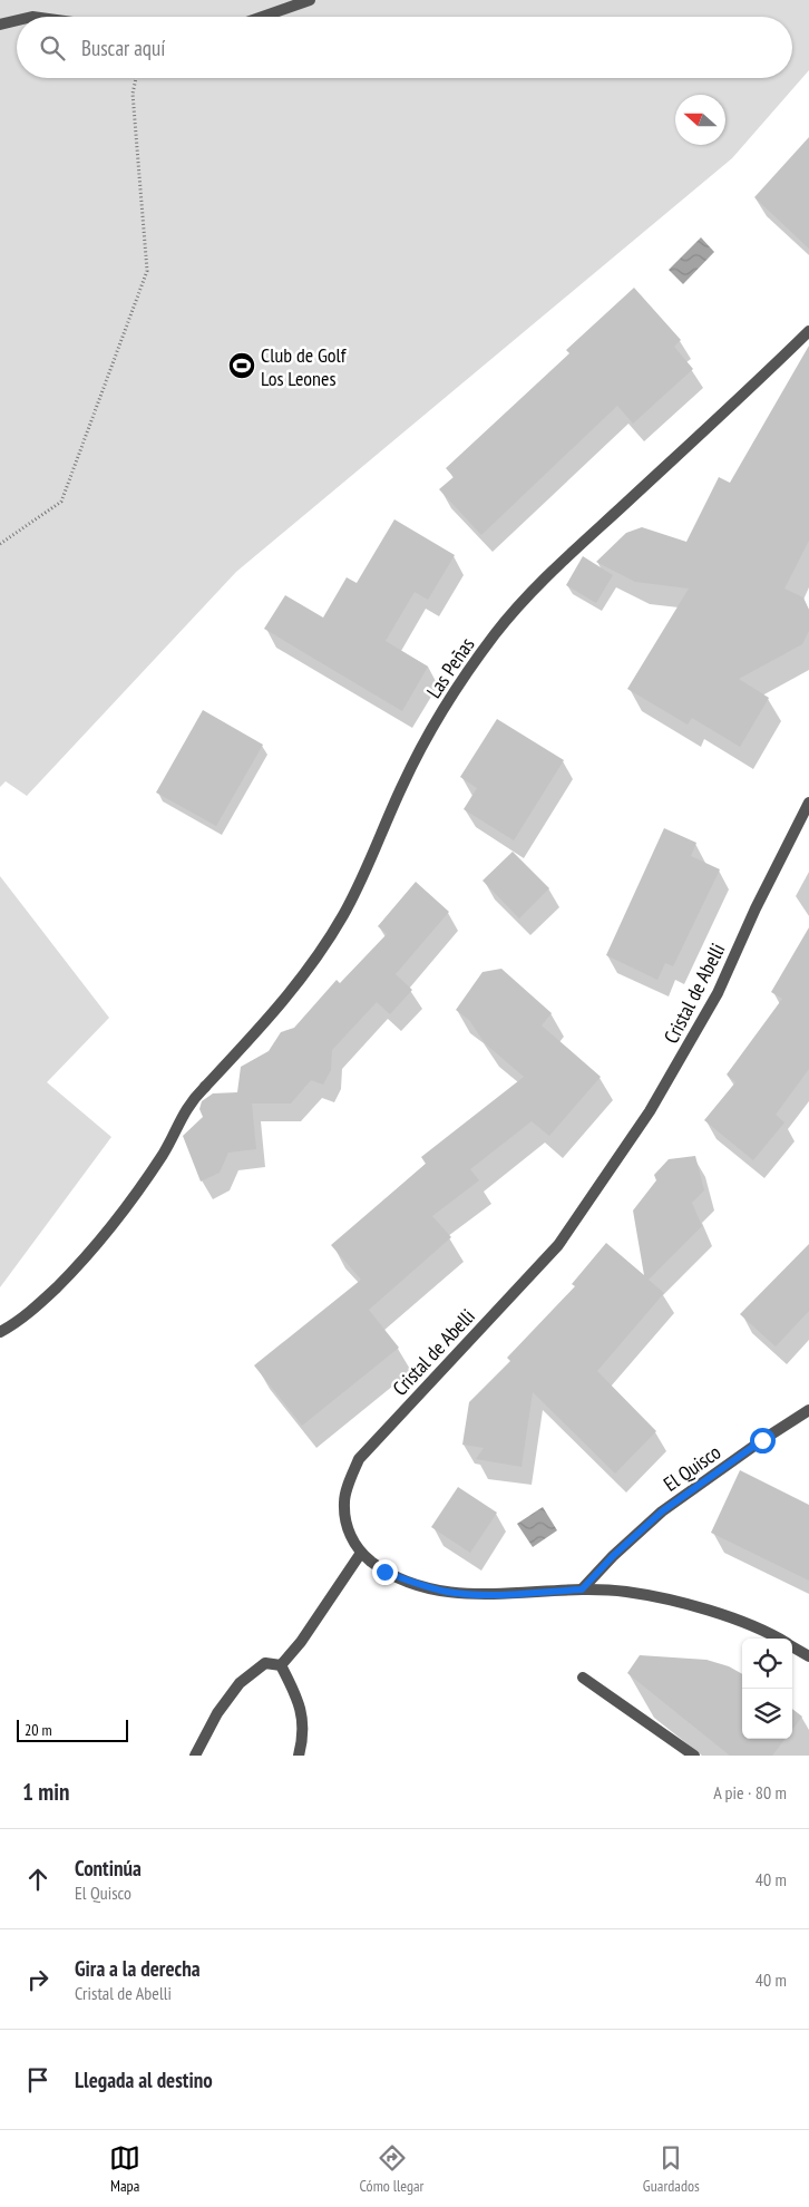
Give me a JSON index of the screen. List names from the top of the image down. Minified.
{"streets":{"street":["Las Peñas","Cristal de Abelli","El Quisco"]},"crossings":[["Cristal de Abelli","El Quisco"]],"places":{"sports":["Club de Golf Los Leones"]},"scale_bar":"20 m","north":"left","page":{"search":"Buscar aquí","scale":"20 m","heading":["1 min","A pie · 80 m"],"list":[["Continúa","El Quisco","40 m"],["Gira a la derecha","Cristal de Abelli","40 m"],"Llegada al destino"],"nav":["Mapa","Cómo llegar","Guardados"]}}
